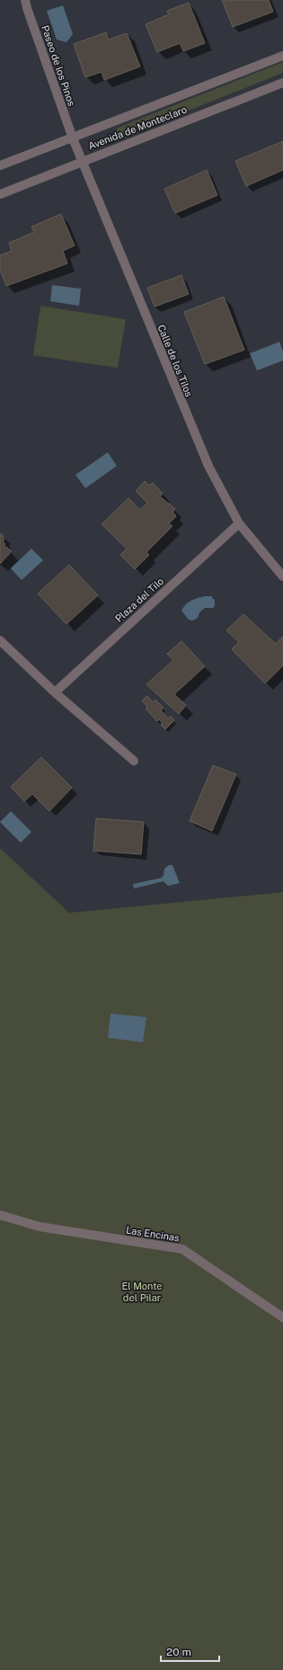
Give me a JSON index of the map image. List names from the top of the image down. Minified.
{"streets":{"street":["Paseo de los Pinos","Avenida de Monteclaro","Calle de los Tilos","Plaza del Tilo","Las Encinas"]},"crossings":[["Paseo de los Pinos","Avenida de Monteclaro"],["Paseo de los Pinos","Calle de los Tilos"],["Avenida de Monteclaro","Calle de los Tilos"],["Calle de los Tilos","Plaza del Tilo"]],"parks":["El Monte del Pilar"],"scale_bar":"20 m"}
